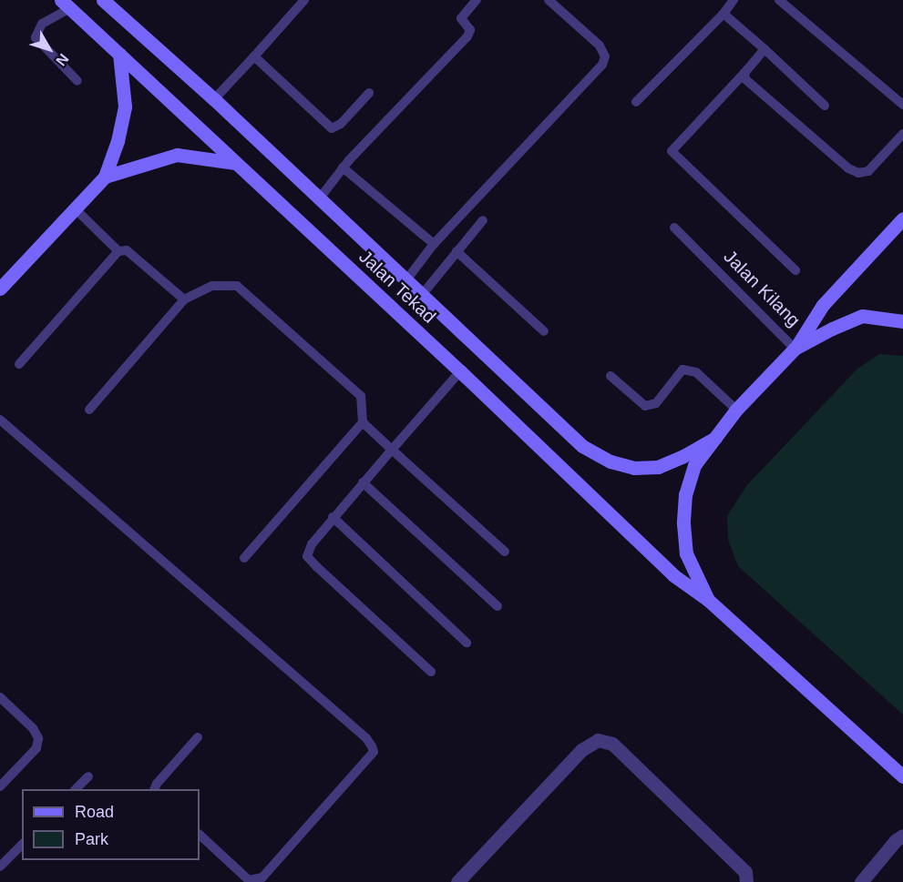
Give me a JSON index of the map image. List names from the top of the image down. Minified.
{"streets":{"street":["Jalan Tekad","Jalan Kilang"]},"legend":["Road","Park"],"north":"bottom right"}
